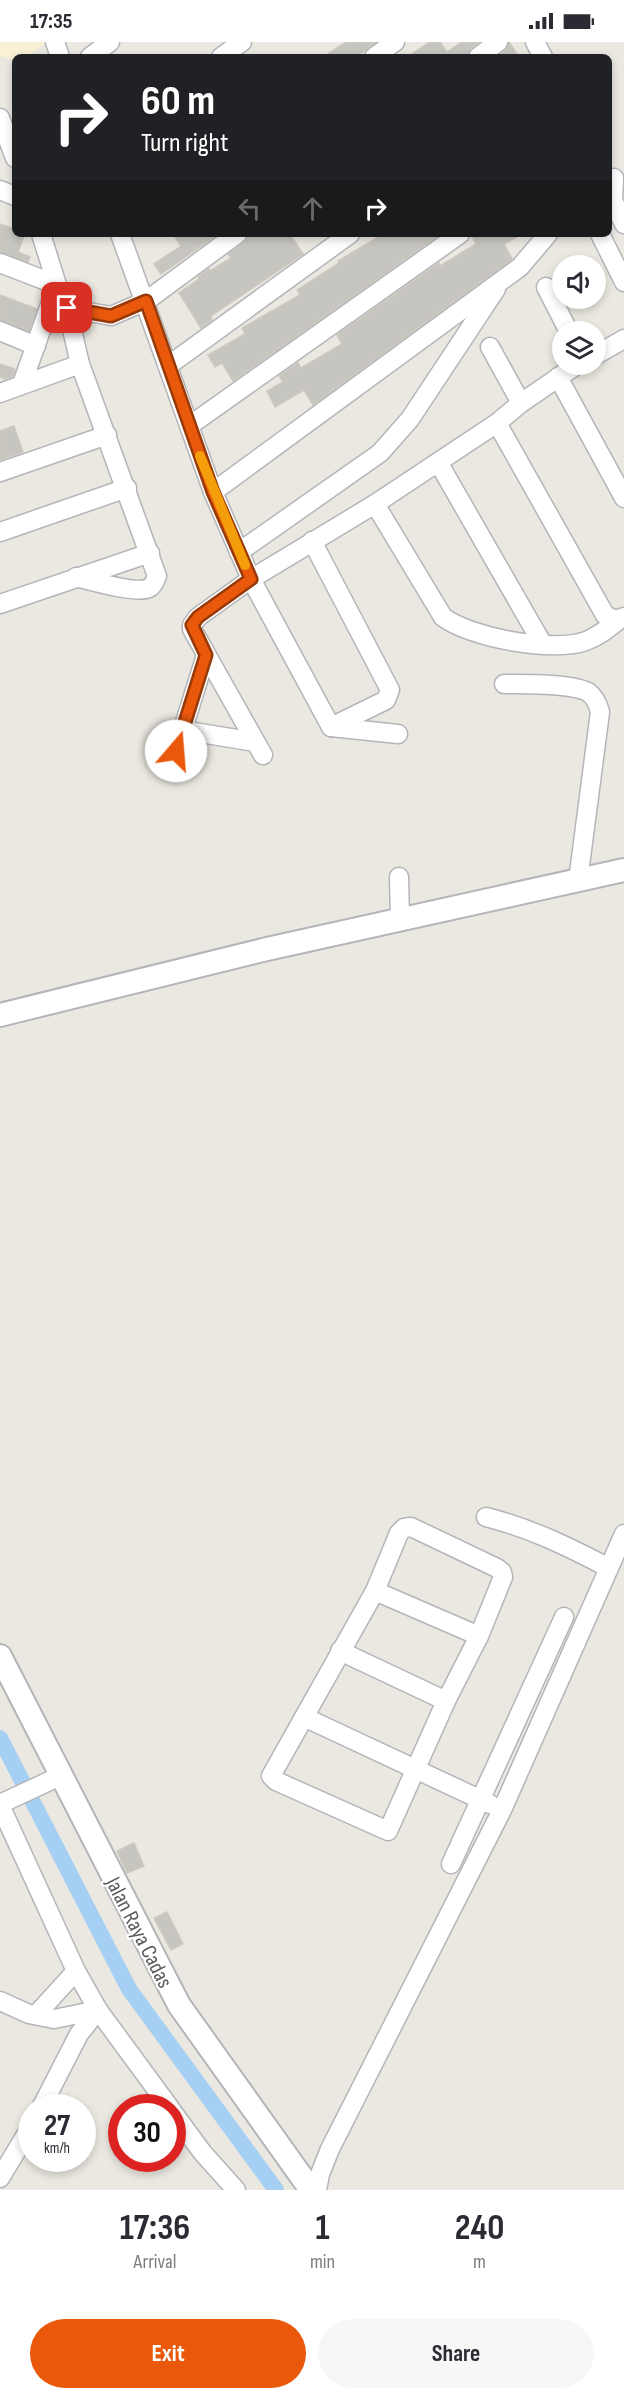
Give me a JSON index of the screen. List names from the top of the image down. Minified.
{"streets":{"street":["Jalan Raya Cadas"]},"page":{"status":"17:35","turn":["60 m","Turn right"],"speed":"27 km/h","limit":"30","eta":["17:36","Arrival","1","min","240","m"],"buttons":["Exit","Share"]}}
